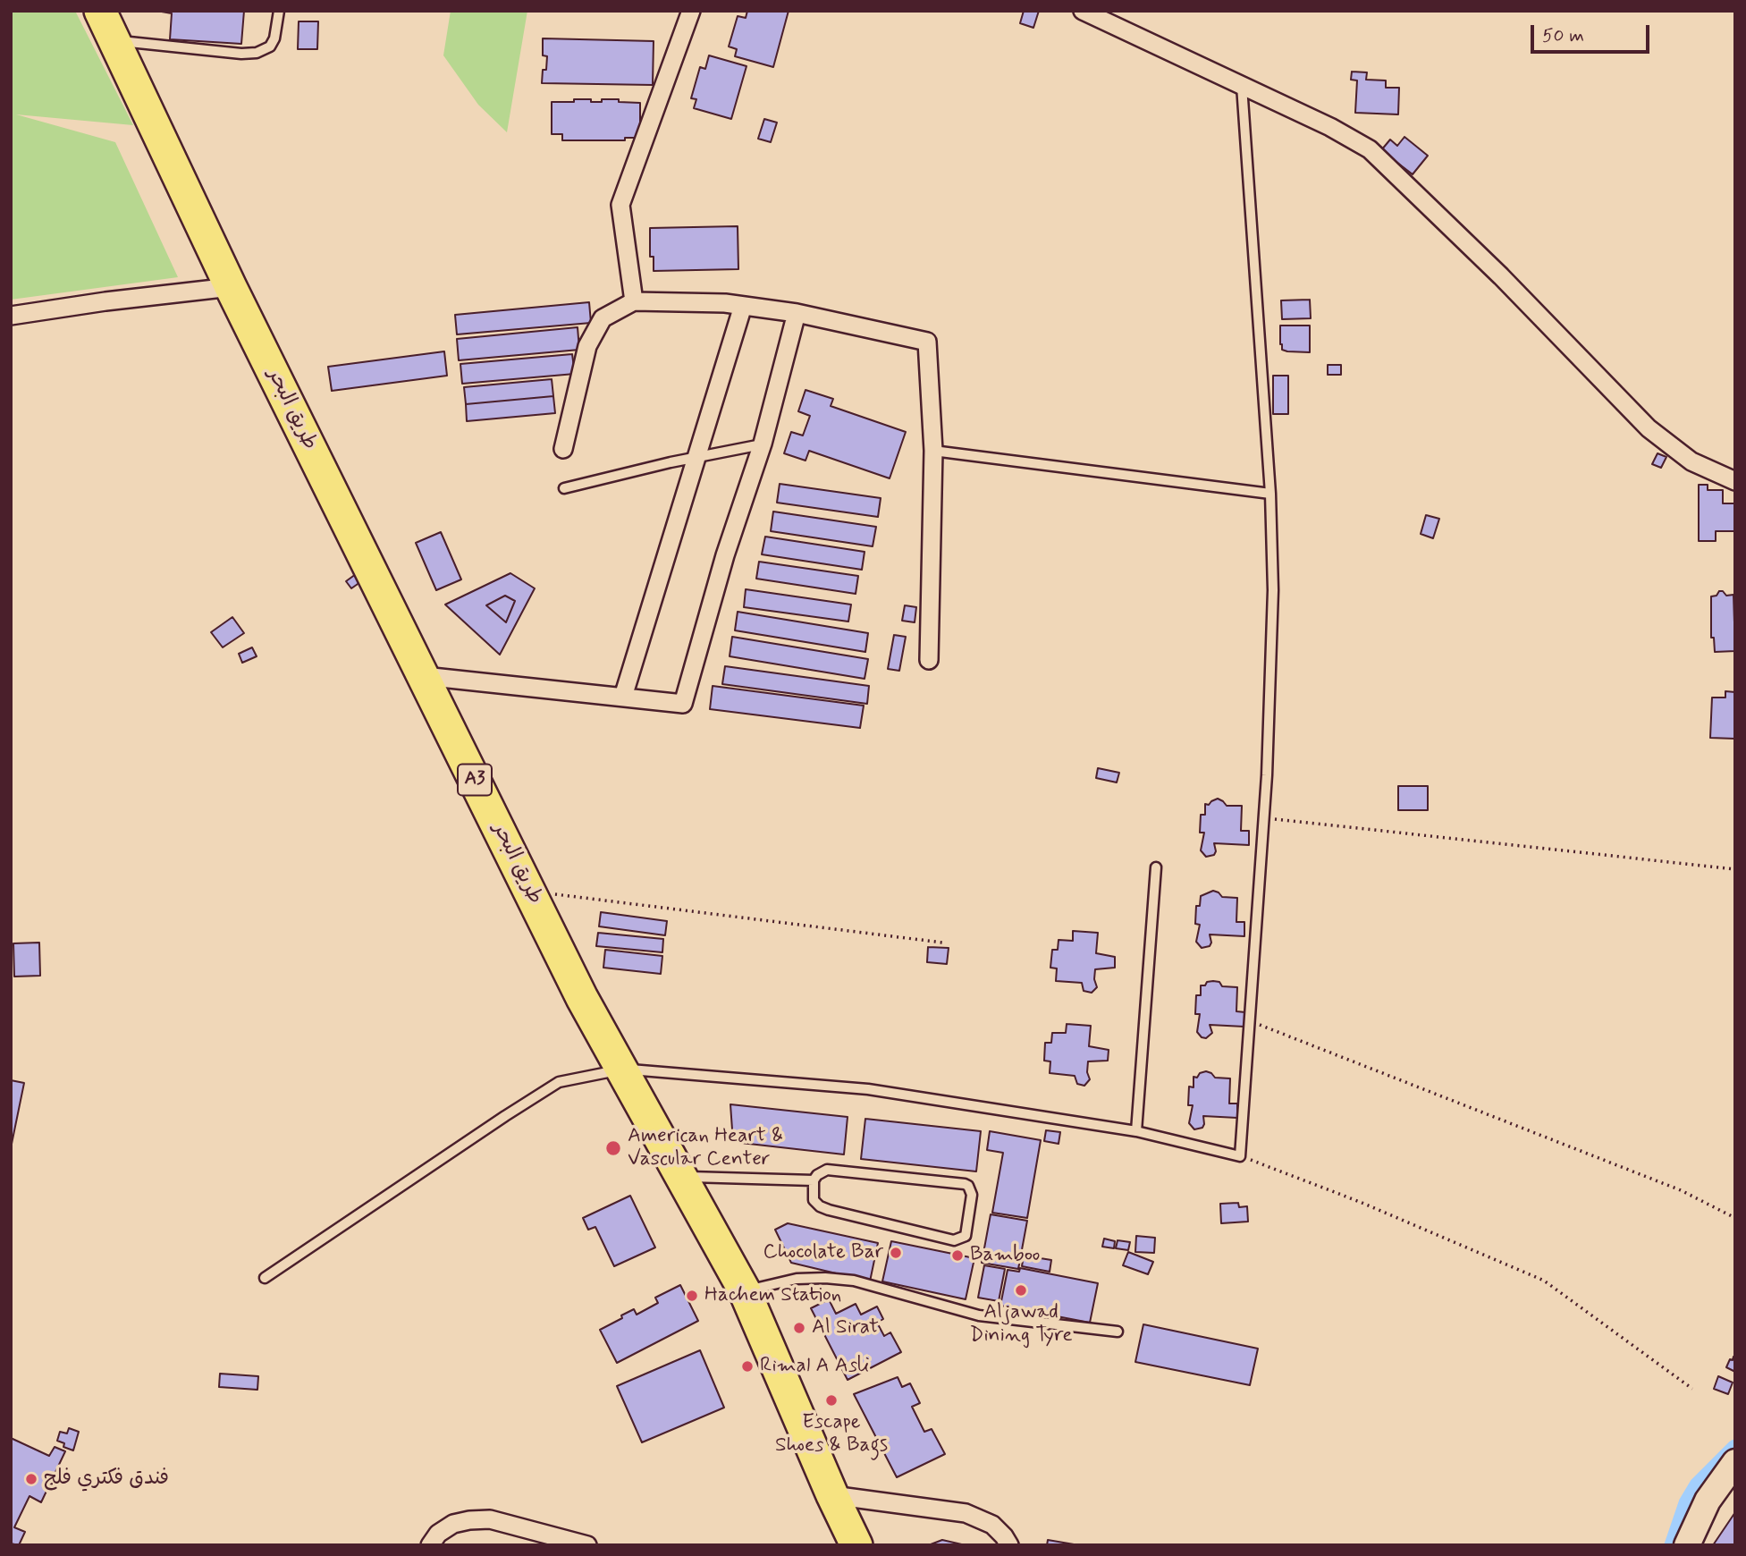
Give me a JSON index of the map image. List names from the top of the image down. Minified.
{"streets":{"highway":["طريق البحر","A3"]},"places":["American Heart & Vascular Center","Chocolate Bar","Bamboo","Aljawad Dining Tyre","Hachem Station","Al Sirat","Rimal A Asli","Escape Shoes & Bags","فندق فكتري فلج"],"scale_bar":"50 m"}
